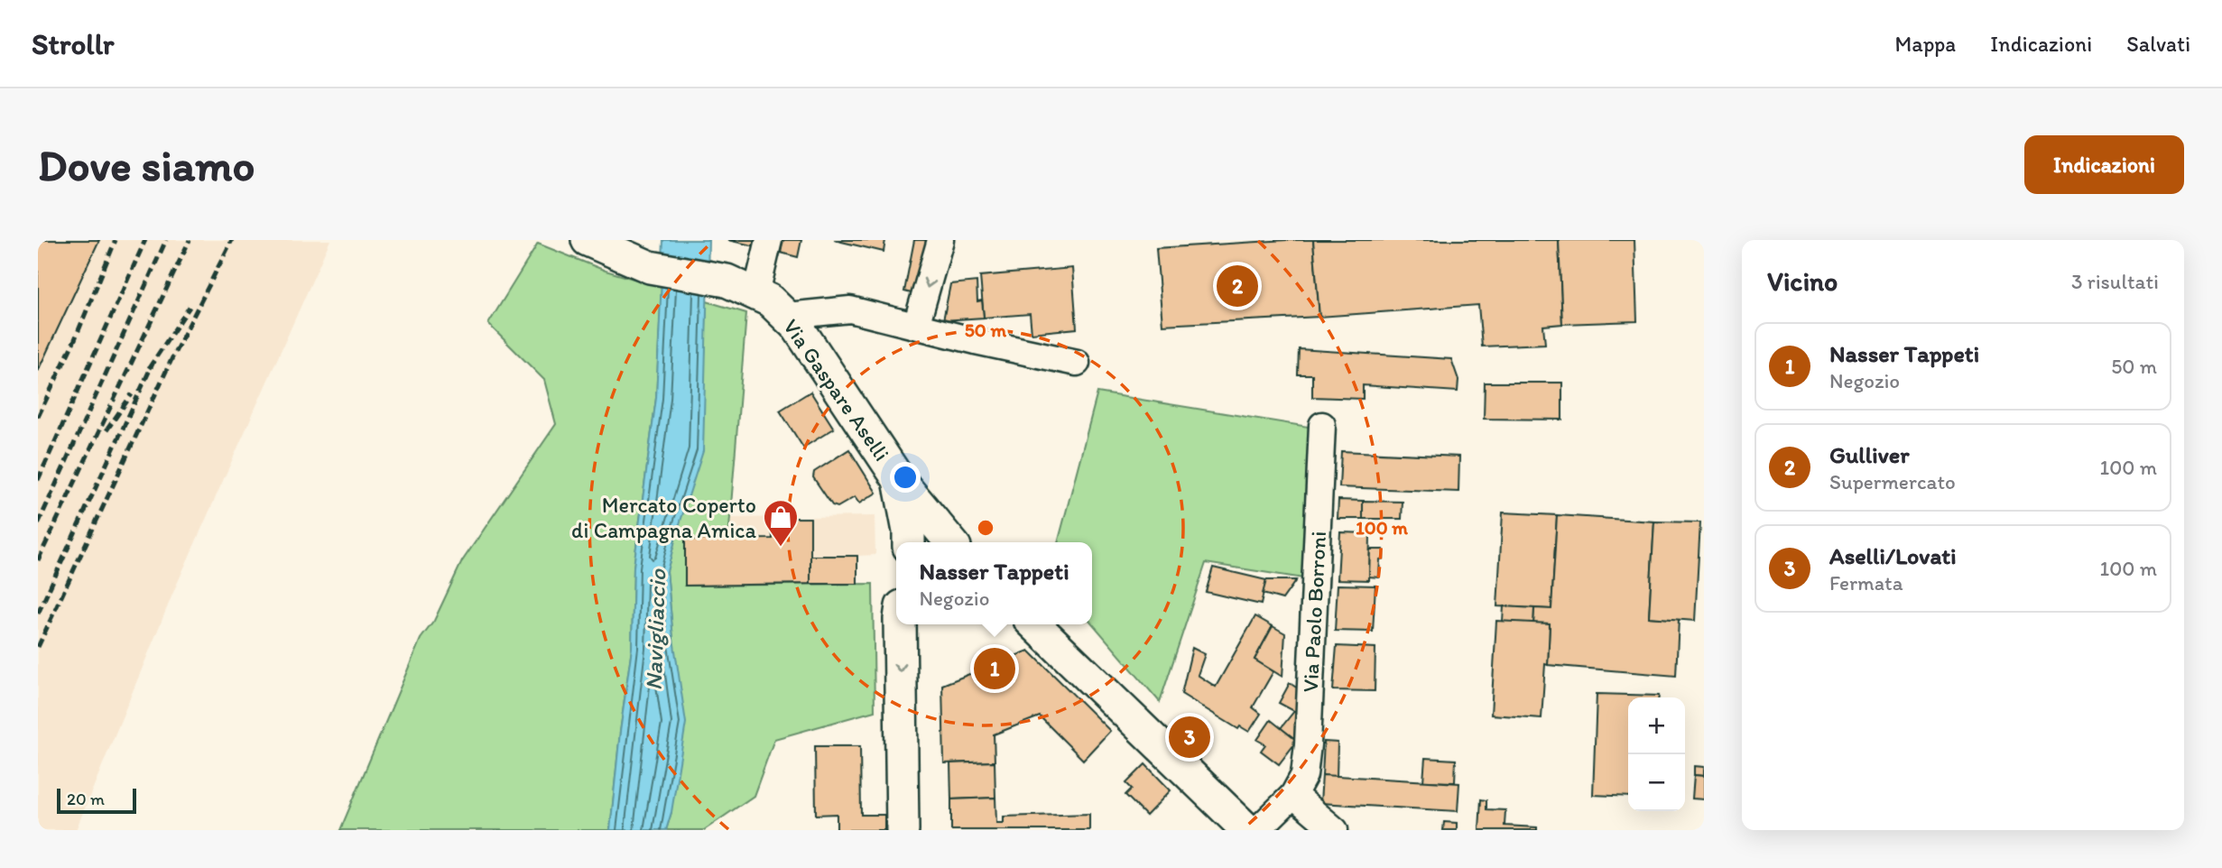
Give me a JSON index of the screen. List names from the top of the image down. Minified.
{"streets":{"street":["Via Gaspare Aselli","Via Paolo Borroni"]},"water":["Navigliaccio"],"places":{"shop":["Mercato Coperto di Campagna Amica"]},"scale_bar":"20 m","page":{"header":"Strollr","nav":["Mappa","Indicazioni","Salvati"],"buttons":"Indicazioni","title":"Dove siamo","heading":["Vicino","3 risultati"],"pins":["2","1","3"],"list":[{"mark":"1","name":"Nasser Tappeti","note":"Negozio","value":"50 m"},{"mark":"2","name":"Gulliver","note":"Supermercato","value":"100 m"},{"mark":"3","name":"Aselli/Lovati","note":"Fermata","value":"100 m"}],"popup":["Nasser Tappeti","Negozio"],"map_buttons":["+","−"],"scale":"20 m"},"rings":["50 m","100 m"]}
